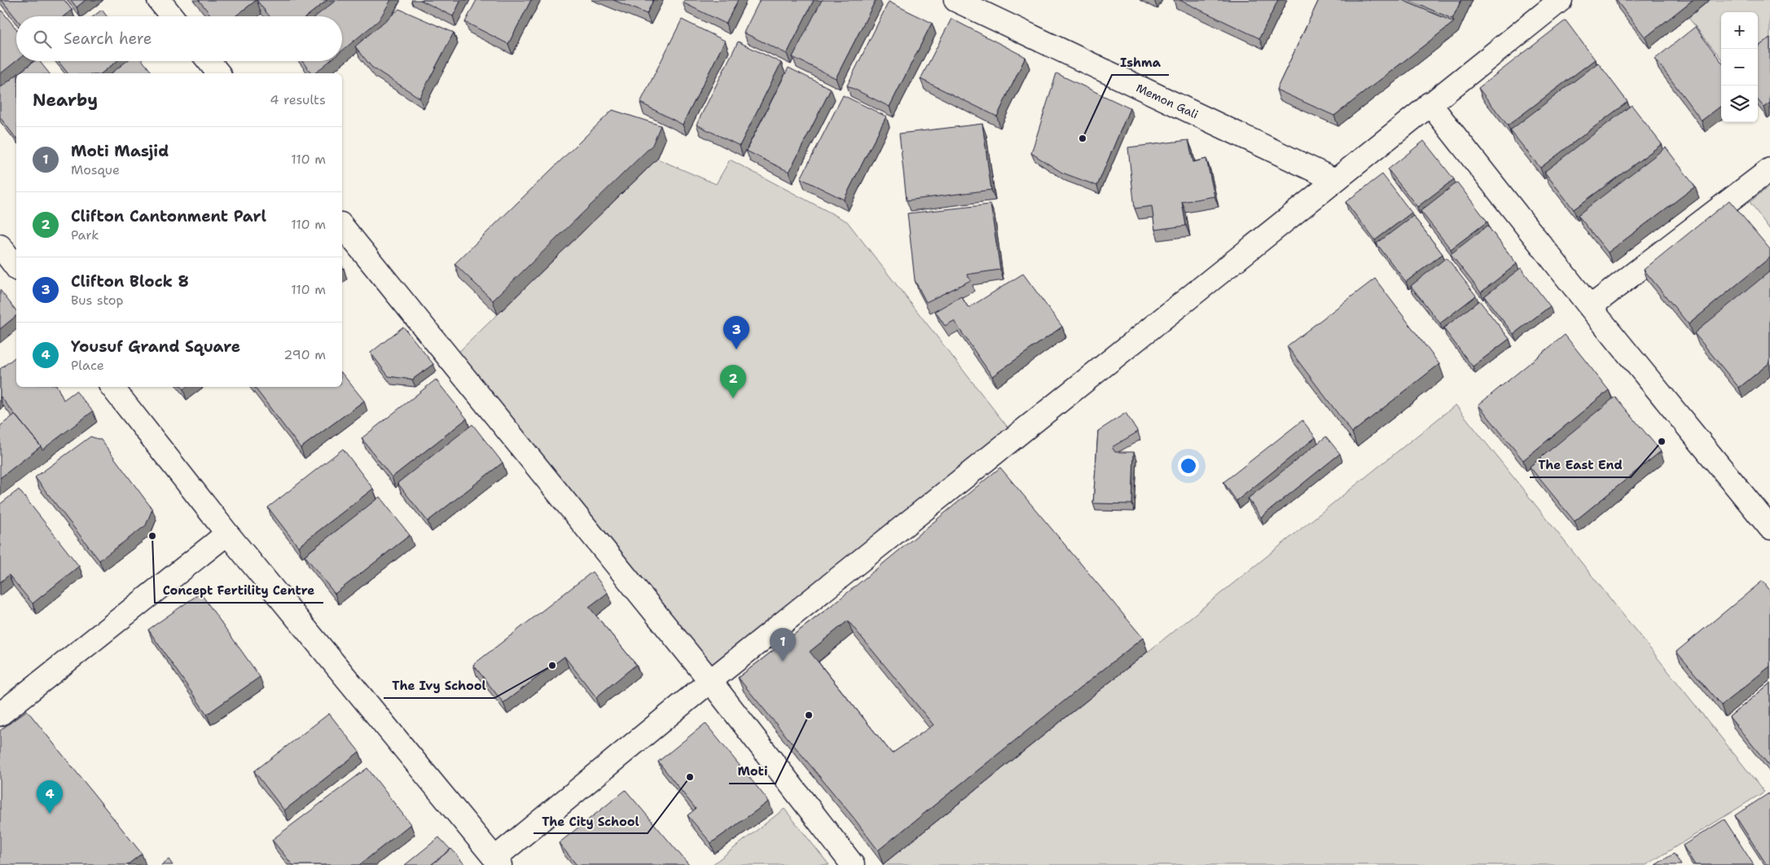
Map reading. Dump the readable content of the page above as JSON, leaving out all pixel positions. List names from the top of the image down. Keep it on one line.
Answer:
{"streets":{"street":["Memon Gali"]},"places":["Ishma","The East End","Concept Fertility Centre","The Ivy School","Moti","The City School"],"page":{"map_buttons":["+","−"],"search":"Search here","heading":["Nearby","4 results"],"list":[{"mark":"1","name":"Moti Masjid","note":"Mosque","value":"110 m"},{"mark":"2","name":"Clifton Cantonment Parl","note":"Park","value":"110 m"},{"mark":"3","name":"Clifton Block 8","note":"Bus stop","value":"110 m"},{"mark":"4","name":"Yousuf Grand Square","note":"Place","value":"290 m"}],"pins":["3","2","1","4"]}}
